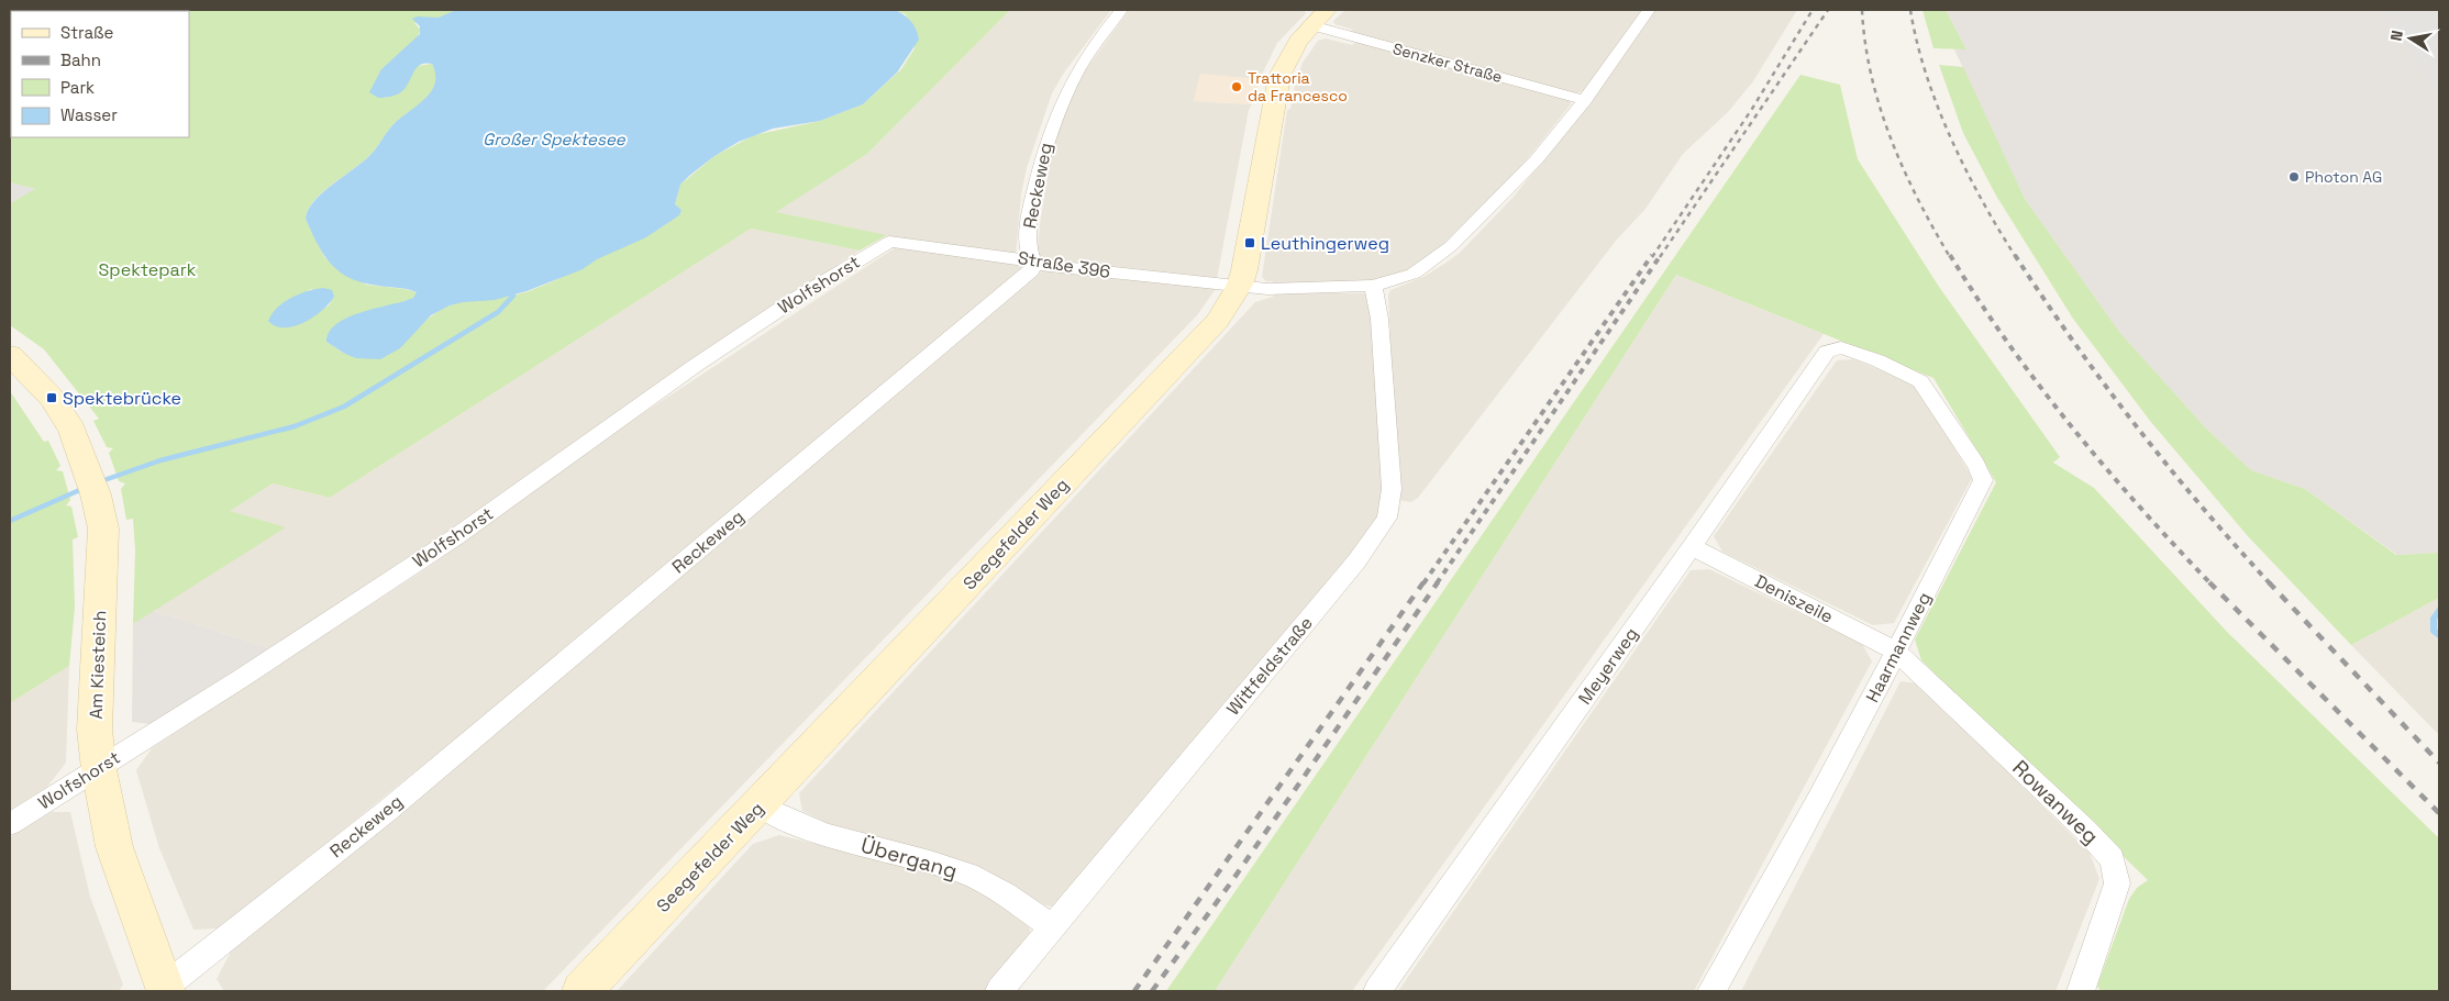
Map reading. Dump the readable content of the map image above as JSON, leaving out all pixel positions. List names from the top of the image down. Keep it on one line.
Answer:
{"streets":{"street":["Senzker Straße","Reckeweg","Straße 396","Wolfshorst","Seegefelder Weg","Deniszeile","Haarmannweg","Am Kiesteich","Wittfeldstraße","Meyerweg","Rowanweg","Übergang"]},"crossings":[["Senzker Straße","Seegefelder Weg"],["Reckeweg","Straße 396"],["Reckeweg","Am Kiesteich"],["Straße 396","Wolfshorst"],["Straße 396","Seegefelder Weg"],["Wolfshorst","Am Kiesteich"],["Seegefelder Weg","Übergang"],["Deniszeile","Haarmannweg"],["Deniszeile","Meyerweg"],["Deniszeile","Rowanweg"],["Haarmannweg","Meyerweg"],["Haarmannweg","Rowanweg"],["Wittfeldstraße","Übergang"]],"water":["Großer Spektesee"],"parks":["Spektepark"],"places":{"other":["Trattoria da Francesco","Photon AG"],"transit":["Leuthingerweg","Spektebrücke"]},"legend":["Straße","Bahn","Park","Wasser"],"north":"left"}
